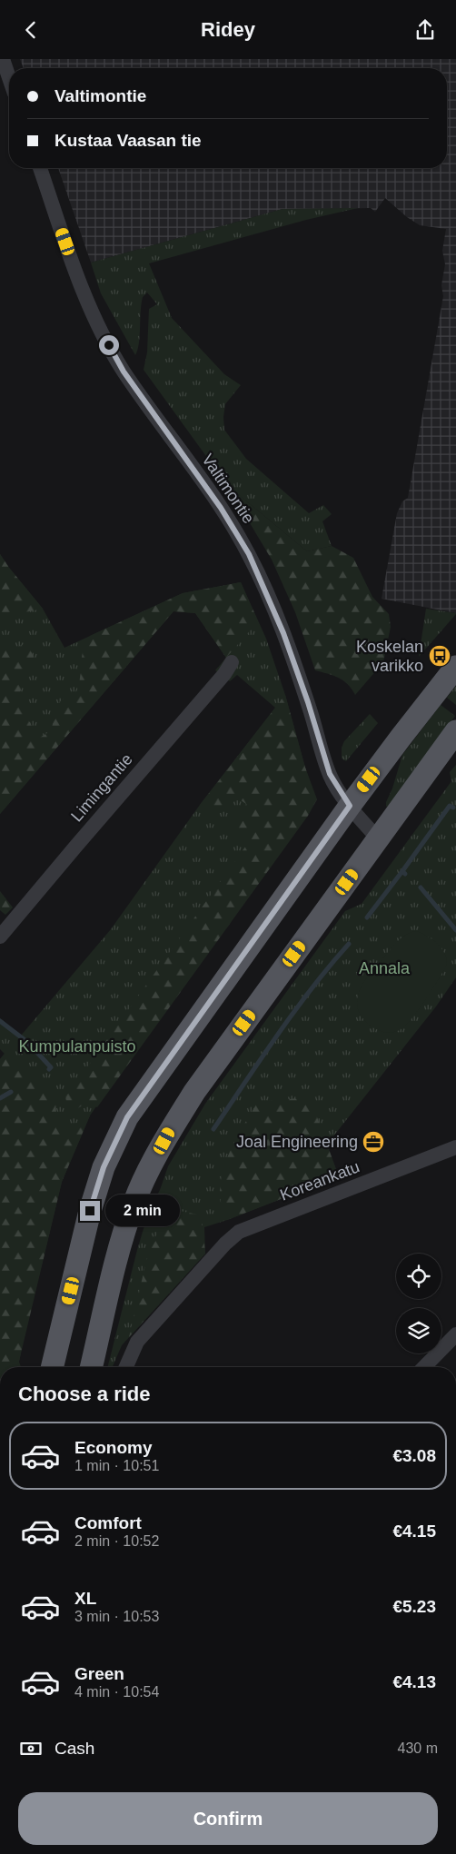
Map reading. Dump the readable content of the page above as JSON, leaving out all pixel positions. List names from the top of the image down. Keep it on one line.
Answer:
{"streets":{"street":["Valtimontie","Limingantie","Koreankatu"]},"parks":["Annala","Kumpulanpuisto"],"places":{"bus stop":["Koskelan varikko"],"office":["Joal Engineering"]},"page":{"header":"Ridey","banner":["Valtimontie","Kustaa Vaasan tie"],"bubble":"2 min","heading":"Choose a ride","list":[{"name":"Economy","note":"1 min · 10:51","value":"€3.08"},{"name":"Comfort","note":"2 min · 10:52","value":"€4.15"},{"name":"XL","note":"3 min · 10:53","value":"€5.23"},{"name":"Green","note":"4 min · 10:54","value":"€4.13"}],"pay":["Cash","430 m"],"buttons":"Confirm"}}
